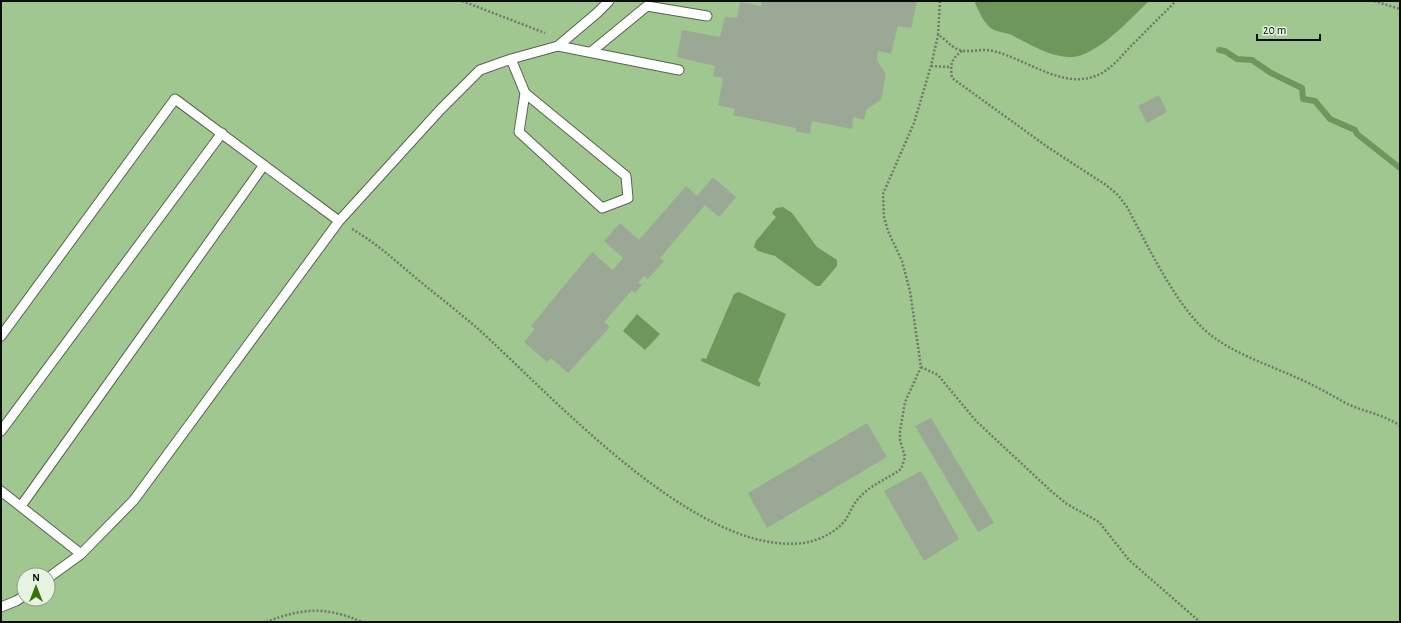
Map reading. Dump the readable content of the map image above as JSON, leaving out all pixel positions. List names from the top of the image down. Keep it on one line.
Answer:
{"scale_bar":"20 m","north":"top"}
